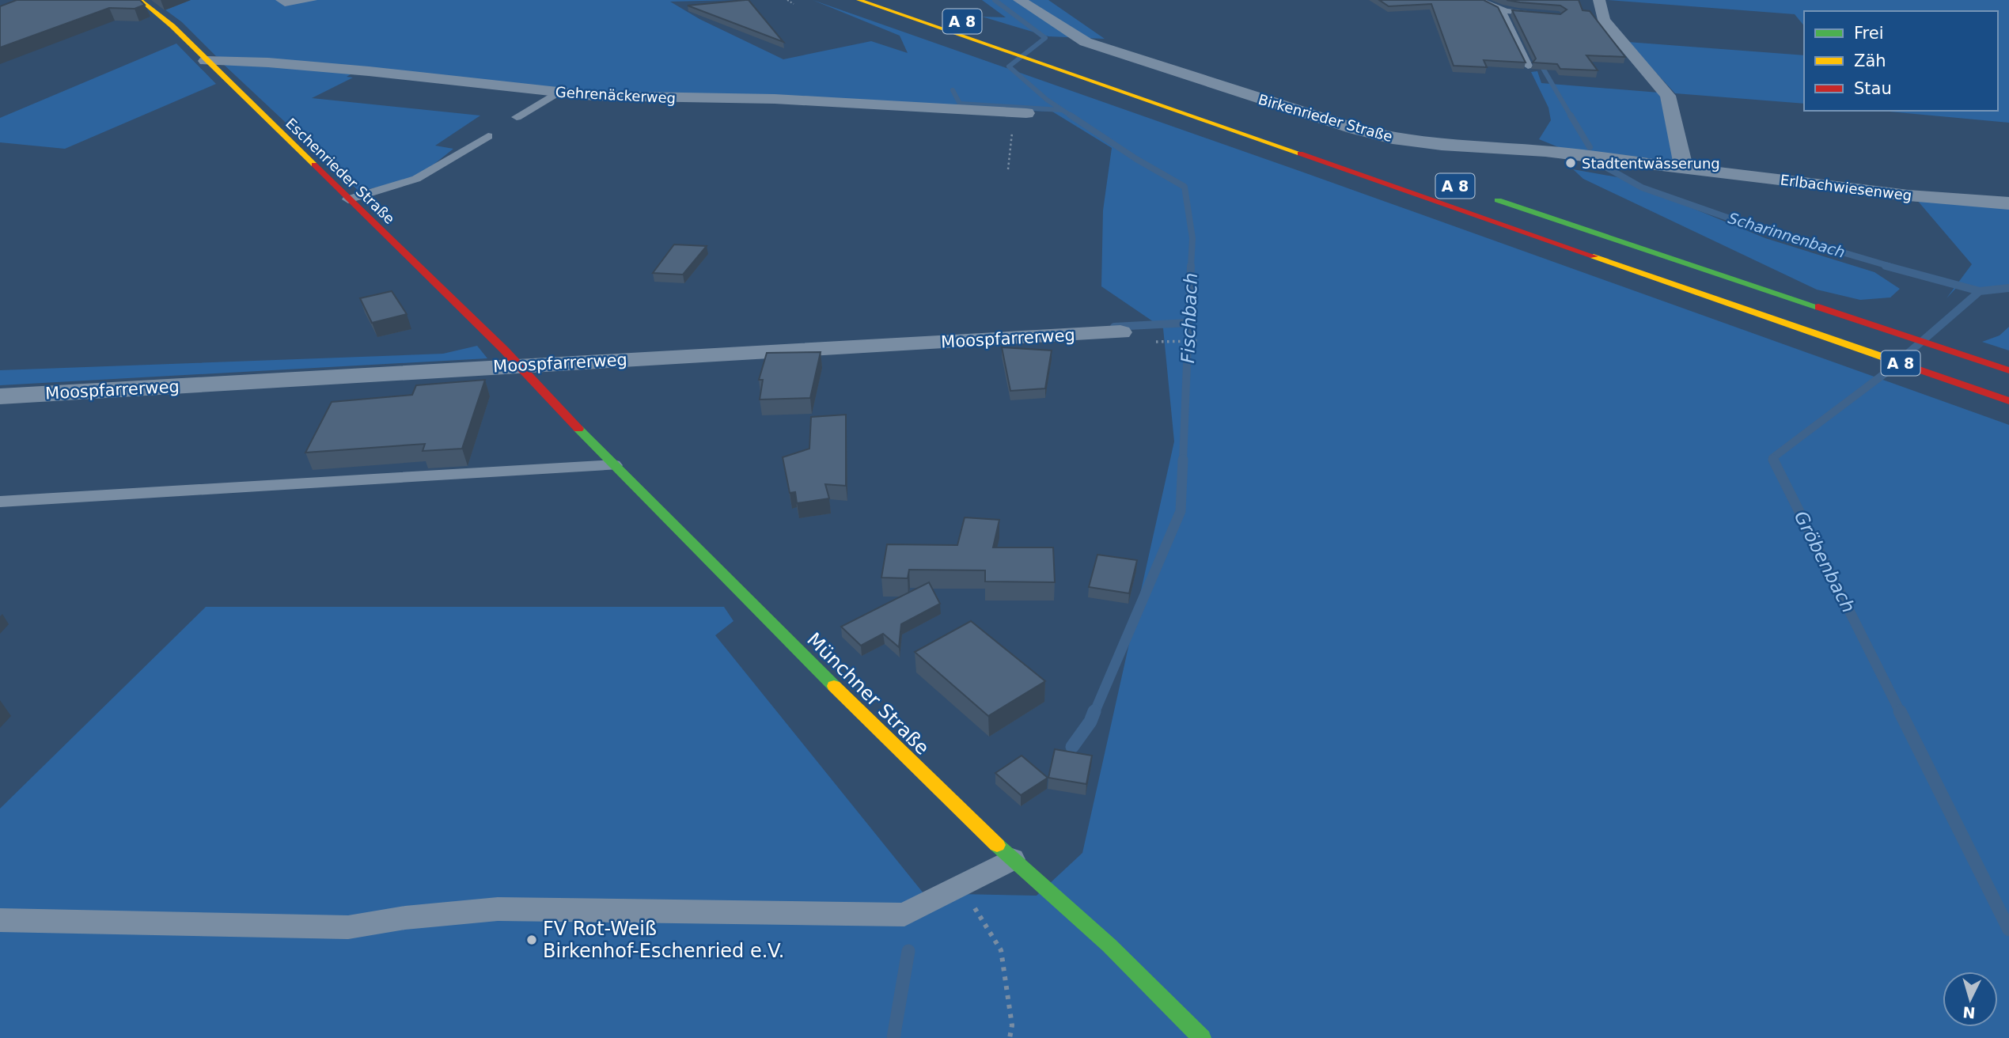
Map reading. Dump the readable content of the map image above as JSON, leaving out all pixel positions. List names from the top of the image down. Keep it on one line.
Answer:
{"streets":{"main road":["A 8","Eschenrieder Straße","Münchner Straße"],"street":["Gehrenäckerweg","Birkenrieder Straße","Erlbachwiesenweg","Moospfarrerweg"]},"crossings":[["Gehrenäckerweg","Eschenrieder Straße"],["Birkenrieder Straße","Erlbachwiesenweg"],["Eschenrieder Straße","Moospfarrerweg"],["Eschenrieder Straße","Münchner Straße"],["Moospfarrerweg","Münchner Straße"]],"water":["Scharinnenbach","Fischbach","Gröbenbach"],"places":["Stadtentwässerung","FV Rot-Weiß Birkenhof-Eschenried e.V."],"legend":["Frei","Zäh","Stau"],"north":"bottom"}
